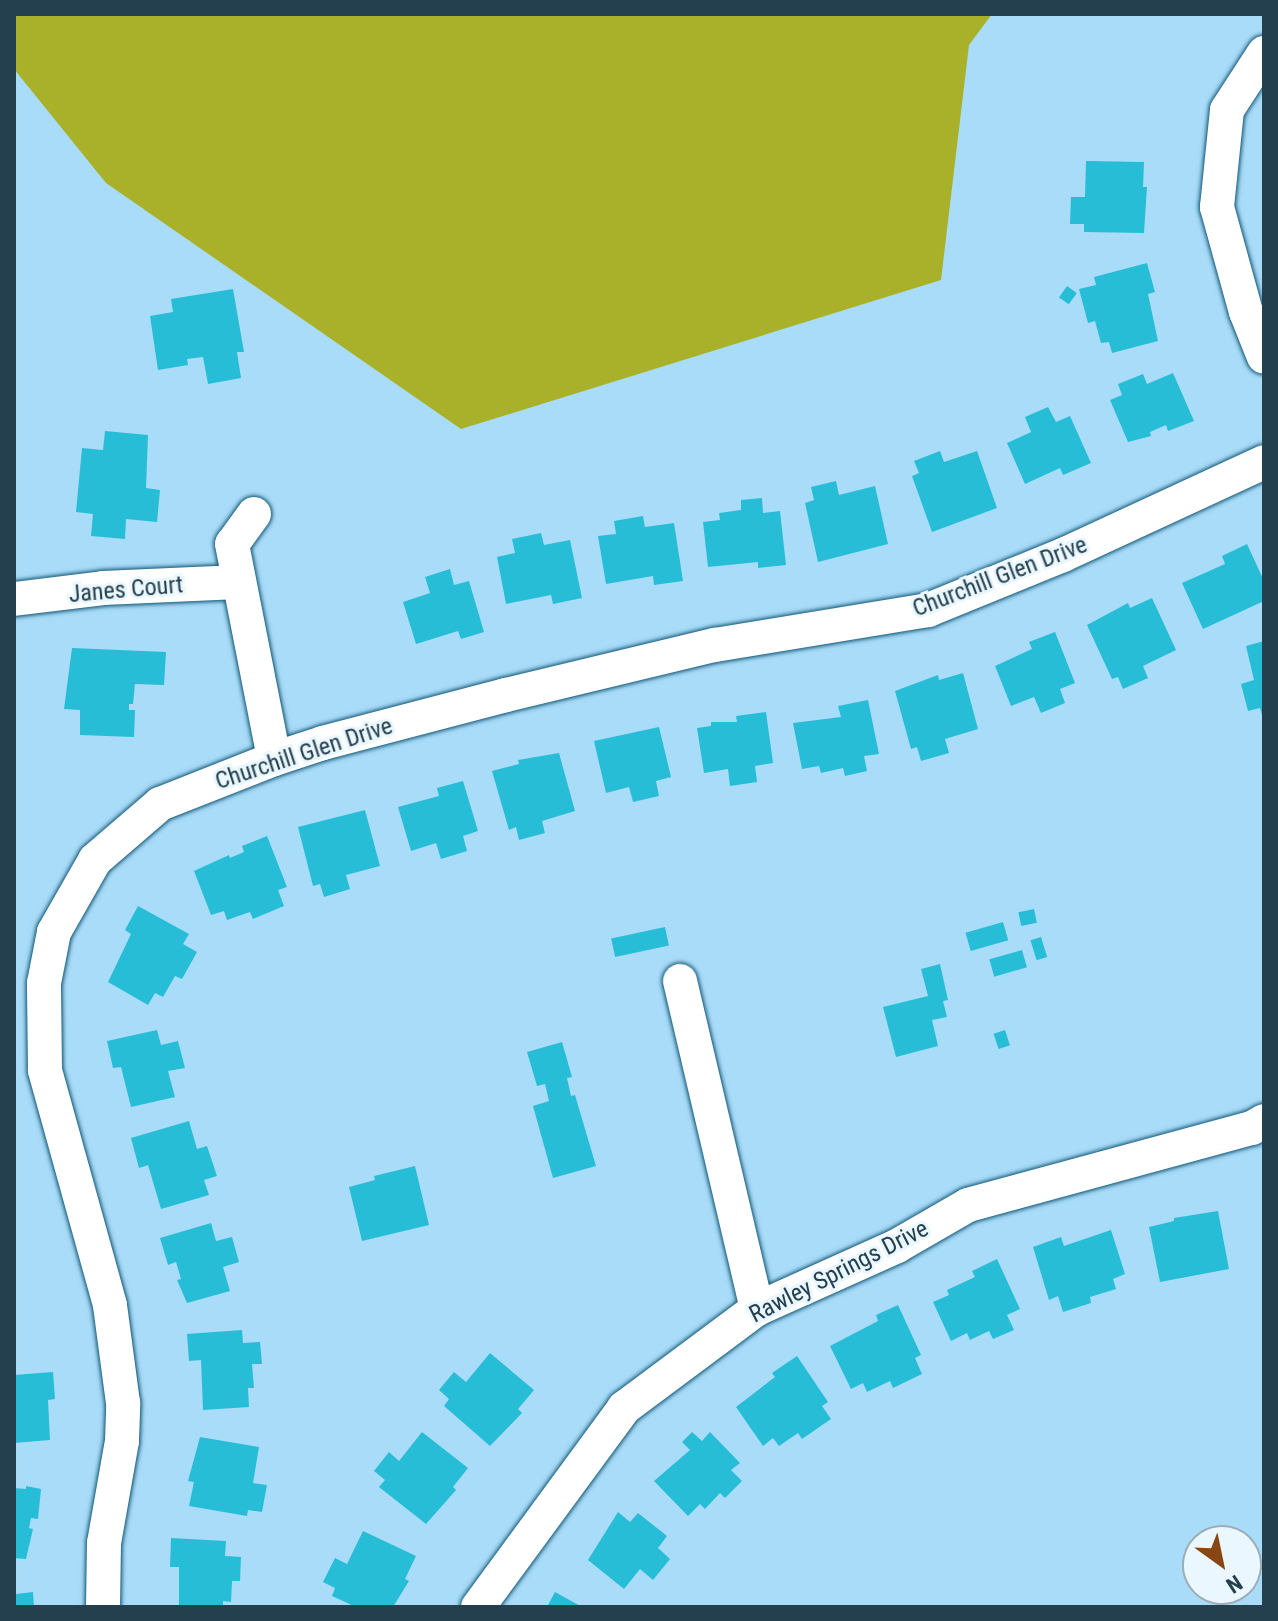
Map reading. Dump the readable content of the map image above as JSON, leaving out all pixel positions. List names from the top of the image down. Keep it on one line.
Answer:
{"streets":{"street":["Churchill Glen Drive","Janes Court","Rawley Springs Drive"]},"north":"bottom right"}
